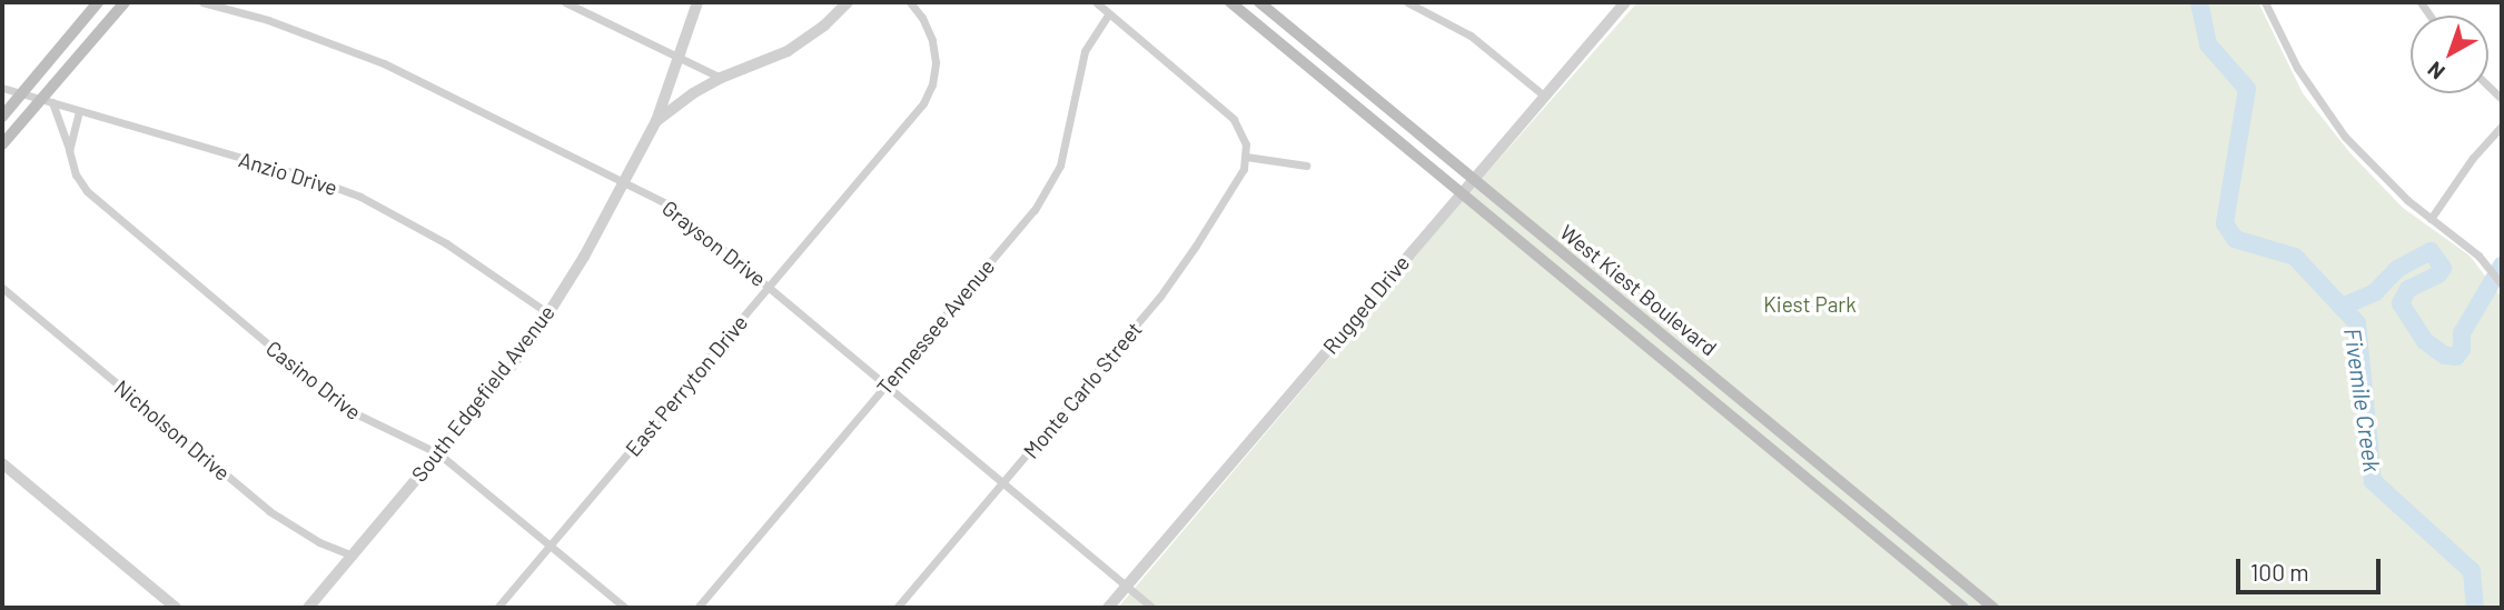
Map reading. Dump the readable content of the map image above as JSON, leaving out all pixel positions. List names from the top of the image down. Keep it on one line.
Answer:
{"streets":{"main road":["West Kiest Boulevard"],"street":["Anzio Drive","Grayson Drive","Rugged Drive","Tennessee Avenue","Casino Drive","East Perryton Drive","Monte Carlo Street","South Edgefield Avenue","Nicholson Drive"]},"crossings":[["Anzio Drive","Casino Drive"],["Anzio Drive","South Edgefield Avenue"],["Grayson Drive","Rugged Drive"],["Grayson Drive","Tennessee Avenue"],["Grayson Drive","East Perryton Drive"],["Grayson Drive","Monte Carlo Street"],["Grayson Drive","South Edgefield Avenue"],["West Kiest Boulevard","Rugged Drive"],["Casino Drive","East Perryton Drive"],["Casino Drive","South Edgefield Avenue"],["South Edgefield Avenue","Nicholson Drive"]],"water":["Fivemile Creek"],"parks":["Kiest Park"],"scale_bar":"100 m","north":"bottom left"}
